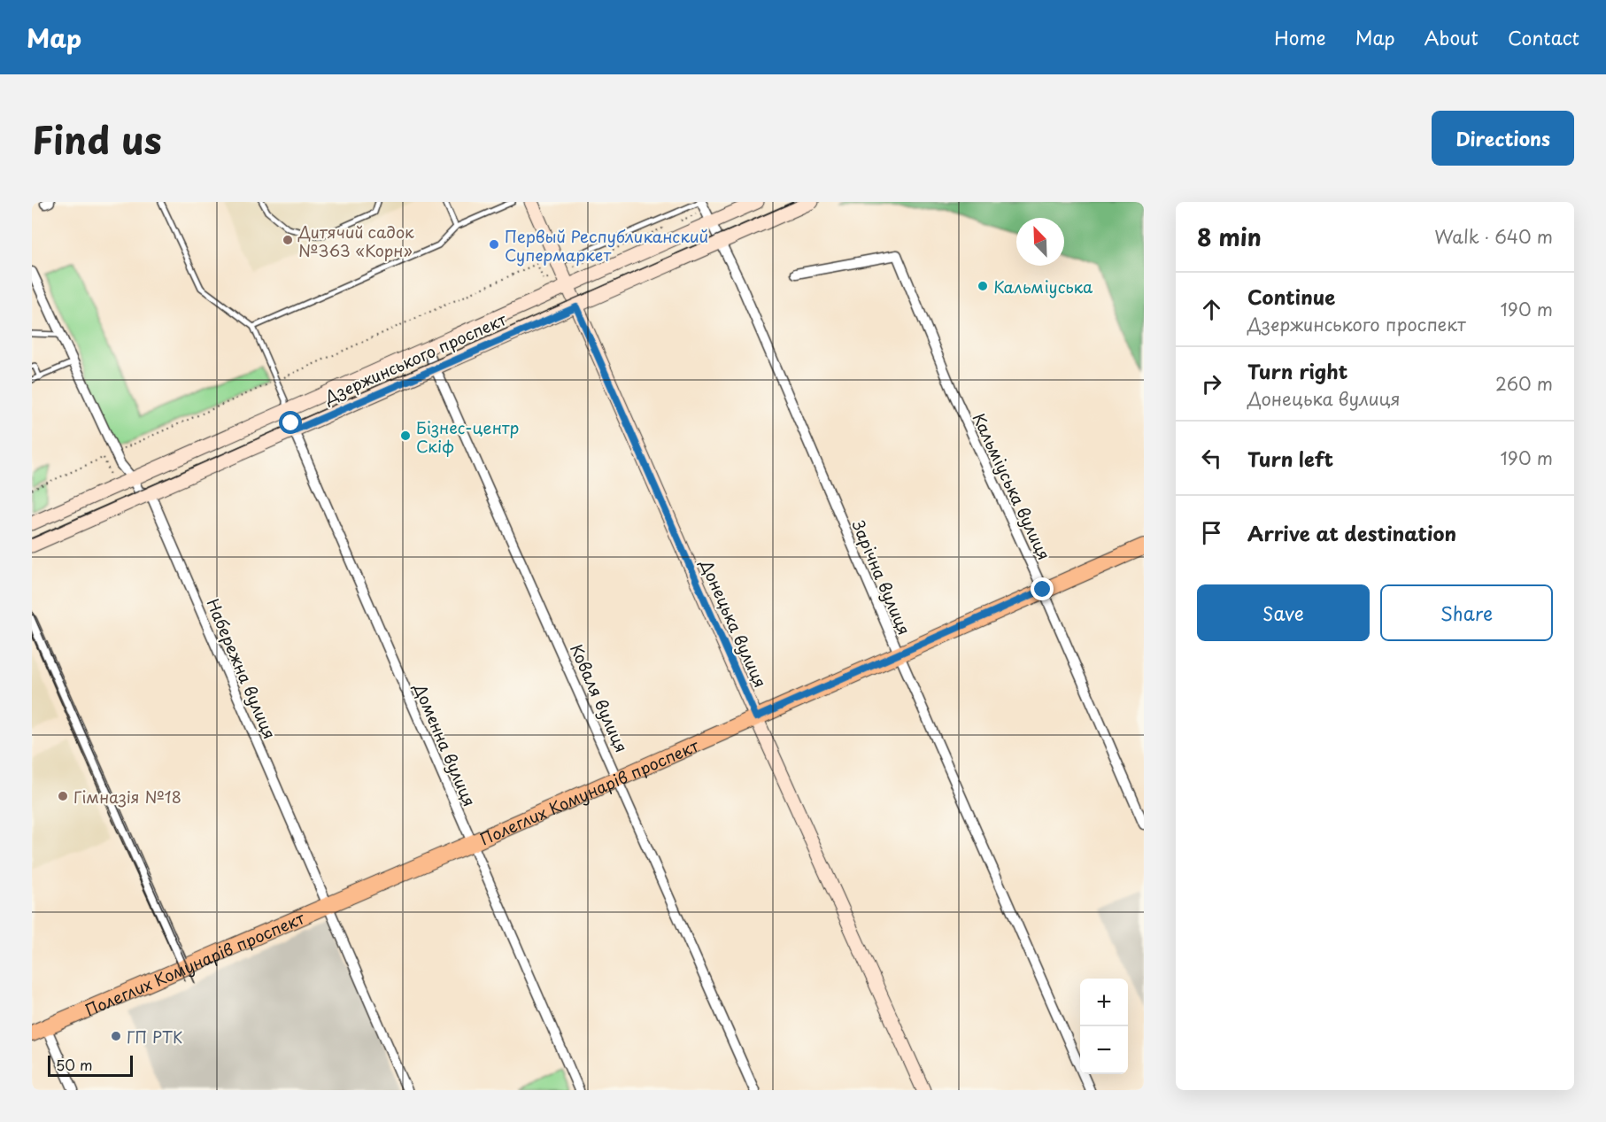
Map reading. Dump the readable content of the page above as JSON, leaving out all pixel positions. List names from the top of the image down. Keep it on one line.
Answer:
{"streets":{"main road":["Полеглих Комунарів проспект"],"street":["Дзержинського проспект","Кальміуська вулиця","Зарічна вулиця","Донецька вулиця","Набережна вулиця","Коваля вулиця","Доменна вулиця"]},"crossings":[["Дзержинського проспект","Зарічна вулиця"],["Дзержинського проспект","Донецька вулиця"],["Дзержинського проспект","Набережна вулиця"],["Дзержинського проспект","Коваля вулиця"],["Дзержинського проспект","Доменна вулиця"],["Кальміуська вулиця","Полеглих Комунарів проспект"],["Зарічна вулиця","Полеглих Комунарів проспект"],["Донецька вулиця","Полеглих Комунарів проспект"],["Набережна вулиця","Полеглих Комунарів проспект"],["Коваля вулиця","Полеглих Комунарів проспект"],["Доменна вулиця","Полеглих Комунарів проспект"]],"places":["Дитячий садок №363 «Корн»","Первый Республиканский Супермаркет","Кальміуська","Бізнес-центр Скіф","Гімназія №18","ГП РТК"],"scale_bar":"50 m","north":"top left","page":{"header":"Map","nav":["Home","Map","About","Contact"],"title":"Find us","buttons":["Directions",["Save","Share"]],"heading":["8 min","Walk · 640 m"],"list":[["Continue","Дзержинського проспект","190 m"],["Turn right","Донецька вулиця","260 m"],["Turn left","190 m"],"Arrive at destination"],"map_buttons":["+","−"],"scale":"50 m"}}
